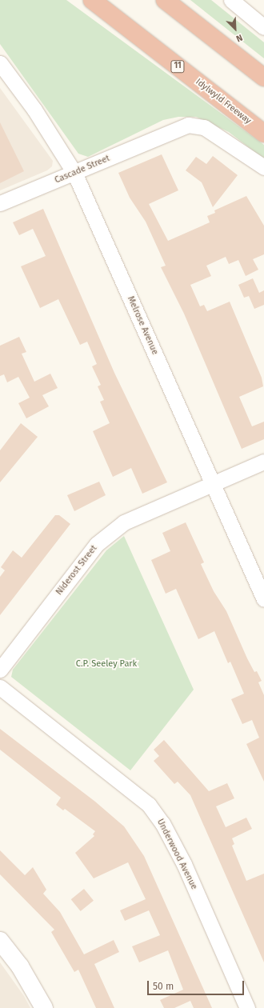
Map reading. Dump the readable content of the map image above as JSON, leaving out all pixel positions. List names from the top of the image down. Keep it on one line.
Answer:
{"streets":{"highway":["11","Idylwyld Freeway"],"street":["Cascade Street","Melrose Avenue","Niderost Street","Underwood Avenue"]},"crossings":[["Cascade Street","Melrose Avenue"],["Melrose Avenue","Niderost Street"]],"parks":["C.P. Seeley Park"],"scale_bar":"50 m","north":"bottom right"}
